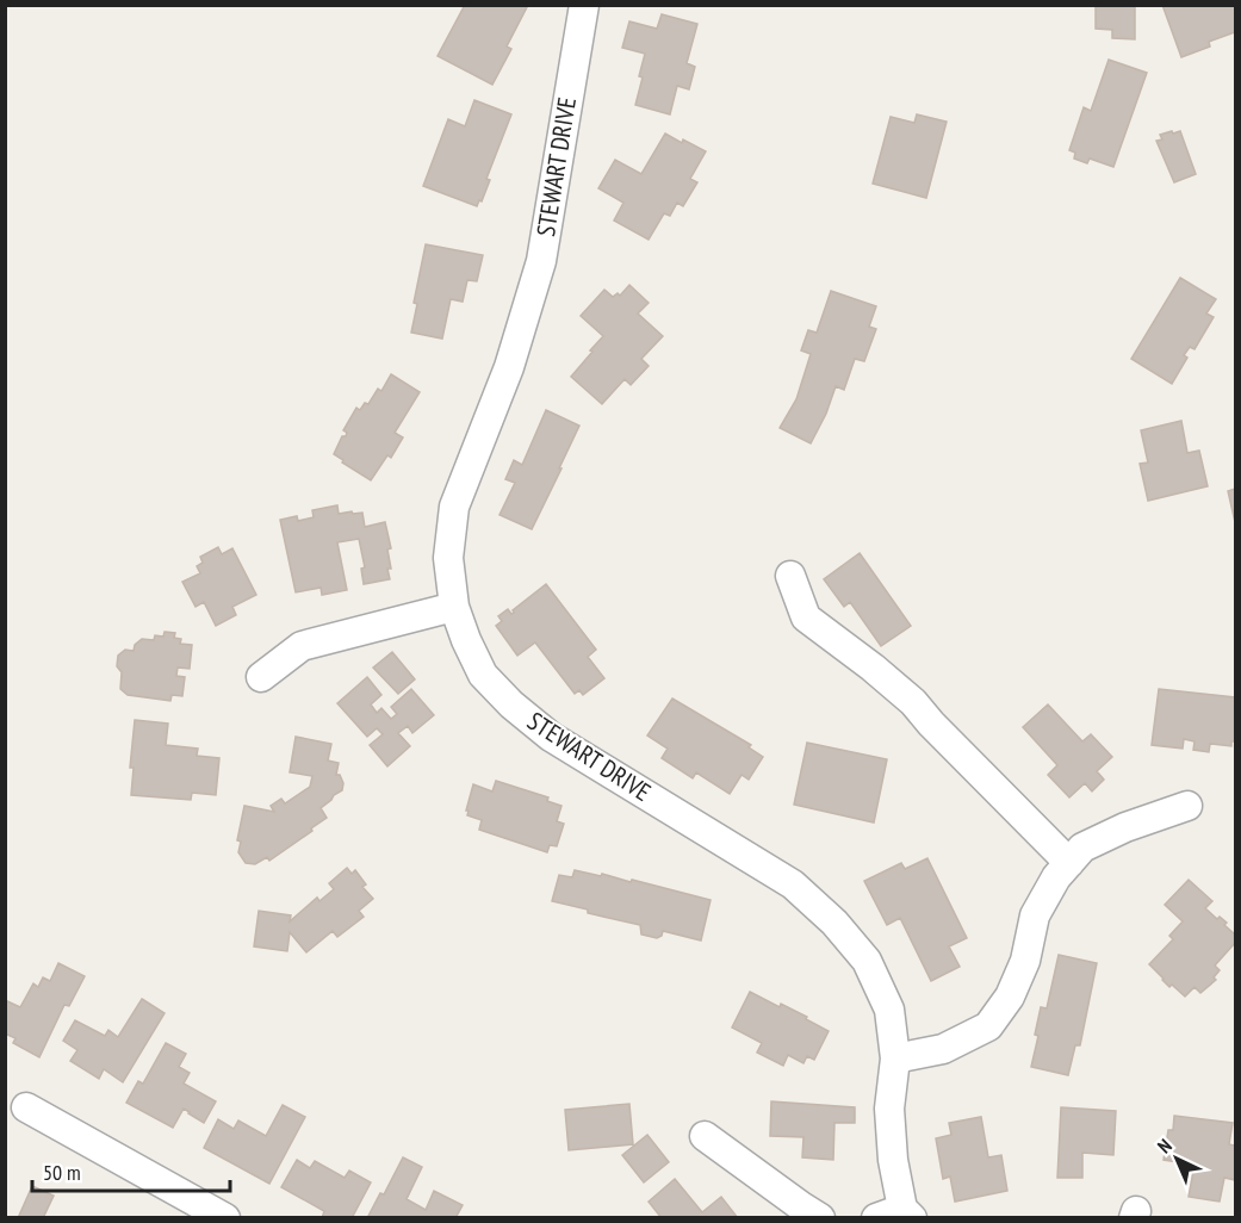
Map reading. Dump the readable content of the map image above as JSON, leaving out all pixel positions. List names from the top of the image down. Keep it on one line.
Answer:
{"streets":{"street":["STEWART DRIVE"]},"scale_bar":"50 m","north":"top left"}
